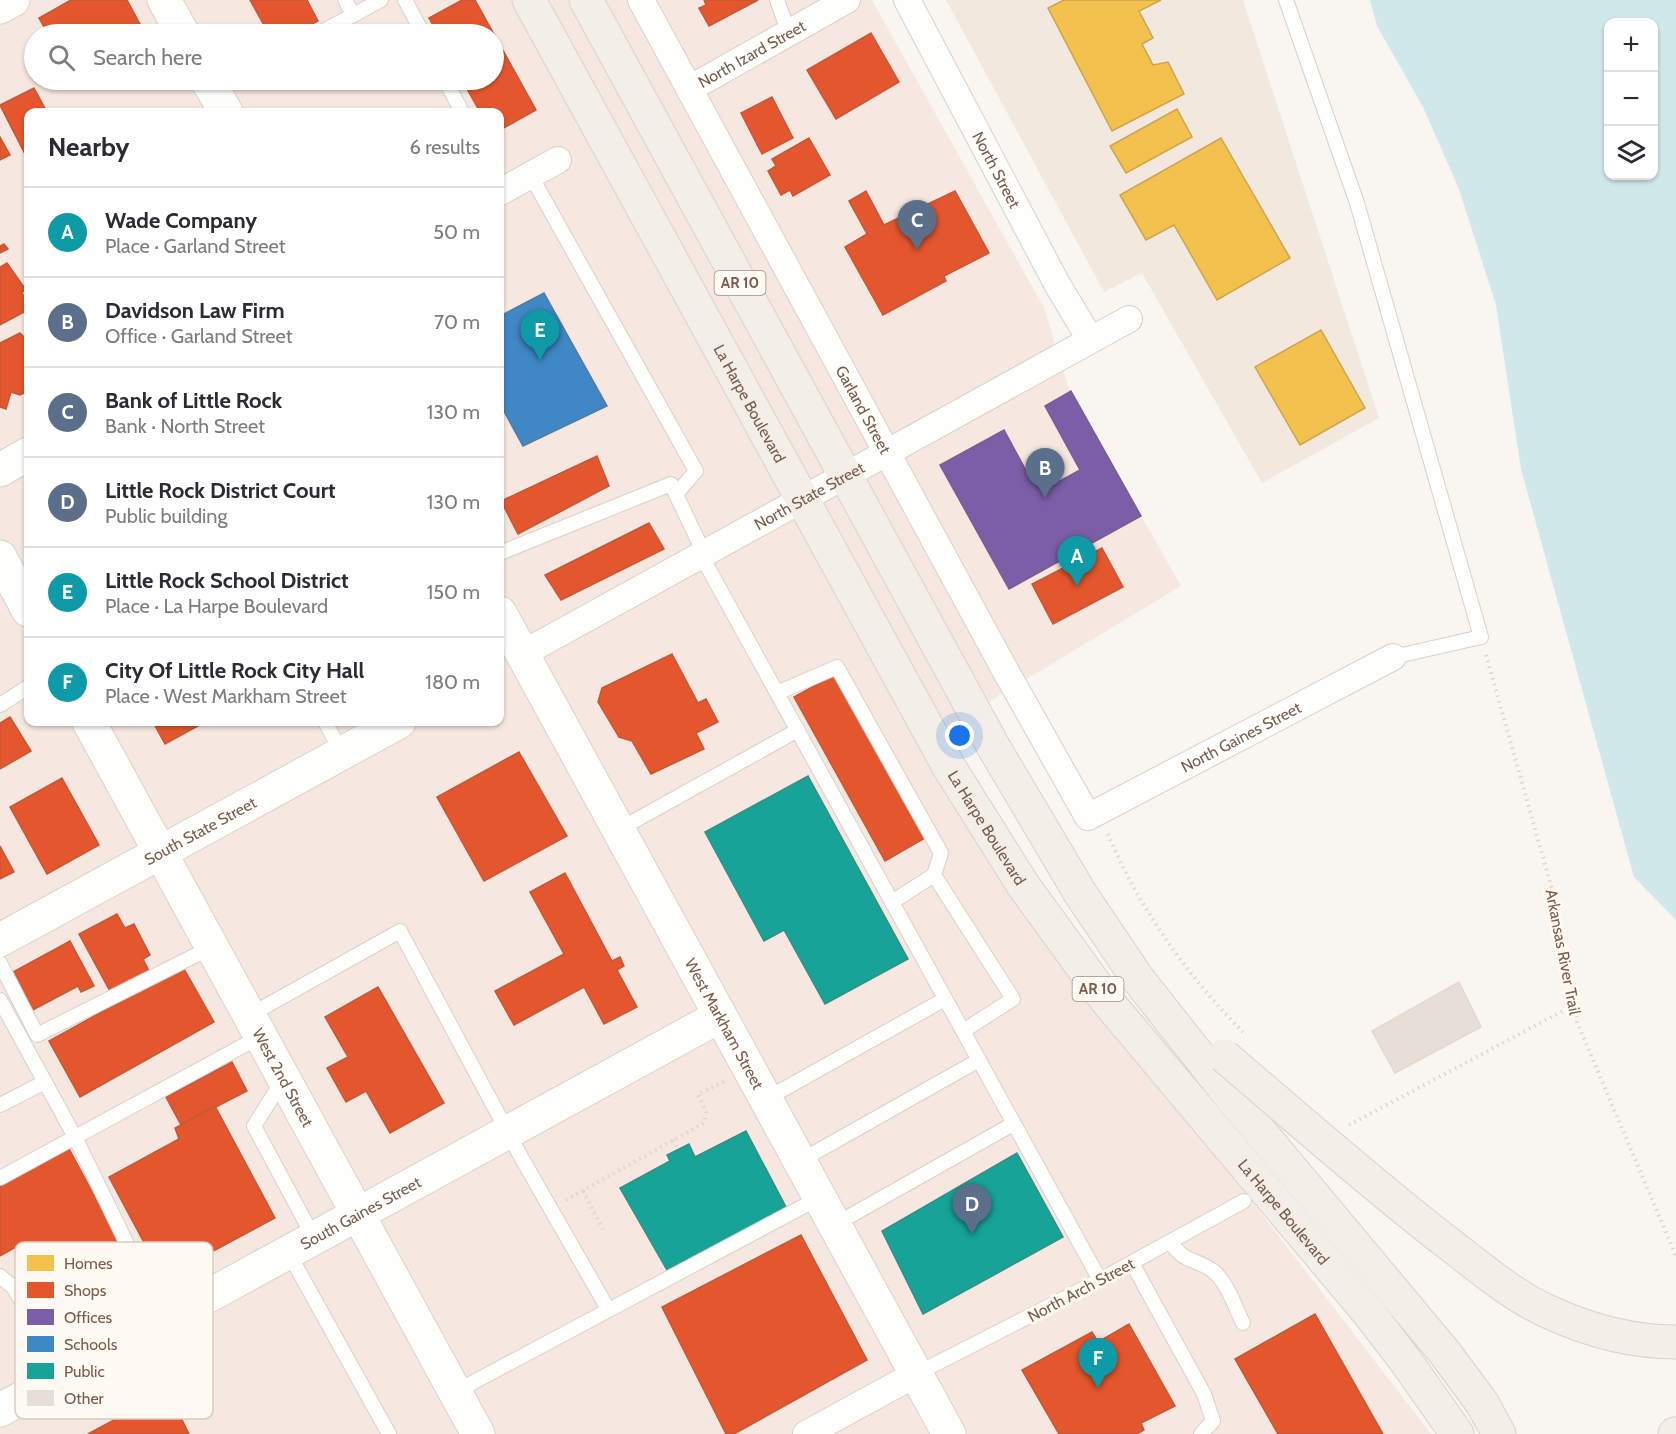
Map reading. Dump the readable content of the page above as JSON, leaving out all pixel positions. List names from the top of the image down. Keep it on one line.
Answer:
{"streets":{"main road":["AR 10","La Harpe Boulevard"],"street":["North Izard Street","North Street","Garland Street","North State Street","North Gaines Street","South State Street","West Markham Street","West 2nd Street","South Gaines Street"],"lane":["North Arch Street"],"path":["Arkansas River Trail"]},"crossings":[["North Izard Street","Garland Street"],["North Street","North State Street"],["La Harpe Boulevard","North State Street"],["Garland Street","North State Street"],["Garland Street","North Gaines Street"],["North State Street","West Markham Street"],["South State Street","West 2nd Street"],["West Markham Street","South Gaines Street"],["West Markham Street","North Arch Street"],["West 2nd Street","South Gaines Street"]],"legend":["Homes","Shops","Offices","Schools","Public","Other"],"page":{"map_buttons":["+","−"],"search":"Search here","heading":["Nearby","6 results"],"list":[{"mark":"A","name":"Wade Company","note":"Place · Garland Street","value":"50 m"},{"mark":"B","name":"Davidson Law Firm","note":"Office · Garland Street","value":"70 m"},{"mark":"C","name":"Bank of Little Rock","note":"Bank · North Street","value":"130 m"},{"mark":"D","name":"Little Rock District Court","note":"Public building","value":"130 m"},{"mark":"E","name":"Little Rock School District","note":"Place · La Harpe Boulevard","value":"150 m"},{"mark":"F","name":"City Of Little Rock City Hall","note":"Place · West Markham Street","value":"180 m"}],"pins":["C","E","B","A","D","F"]}}
